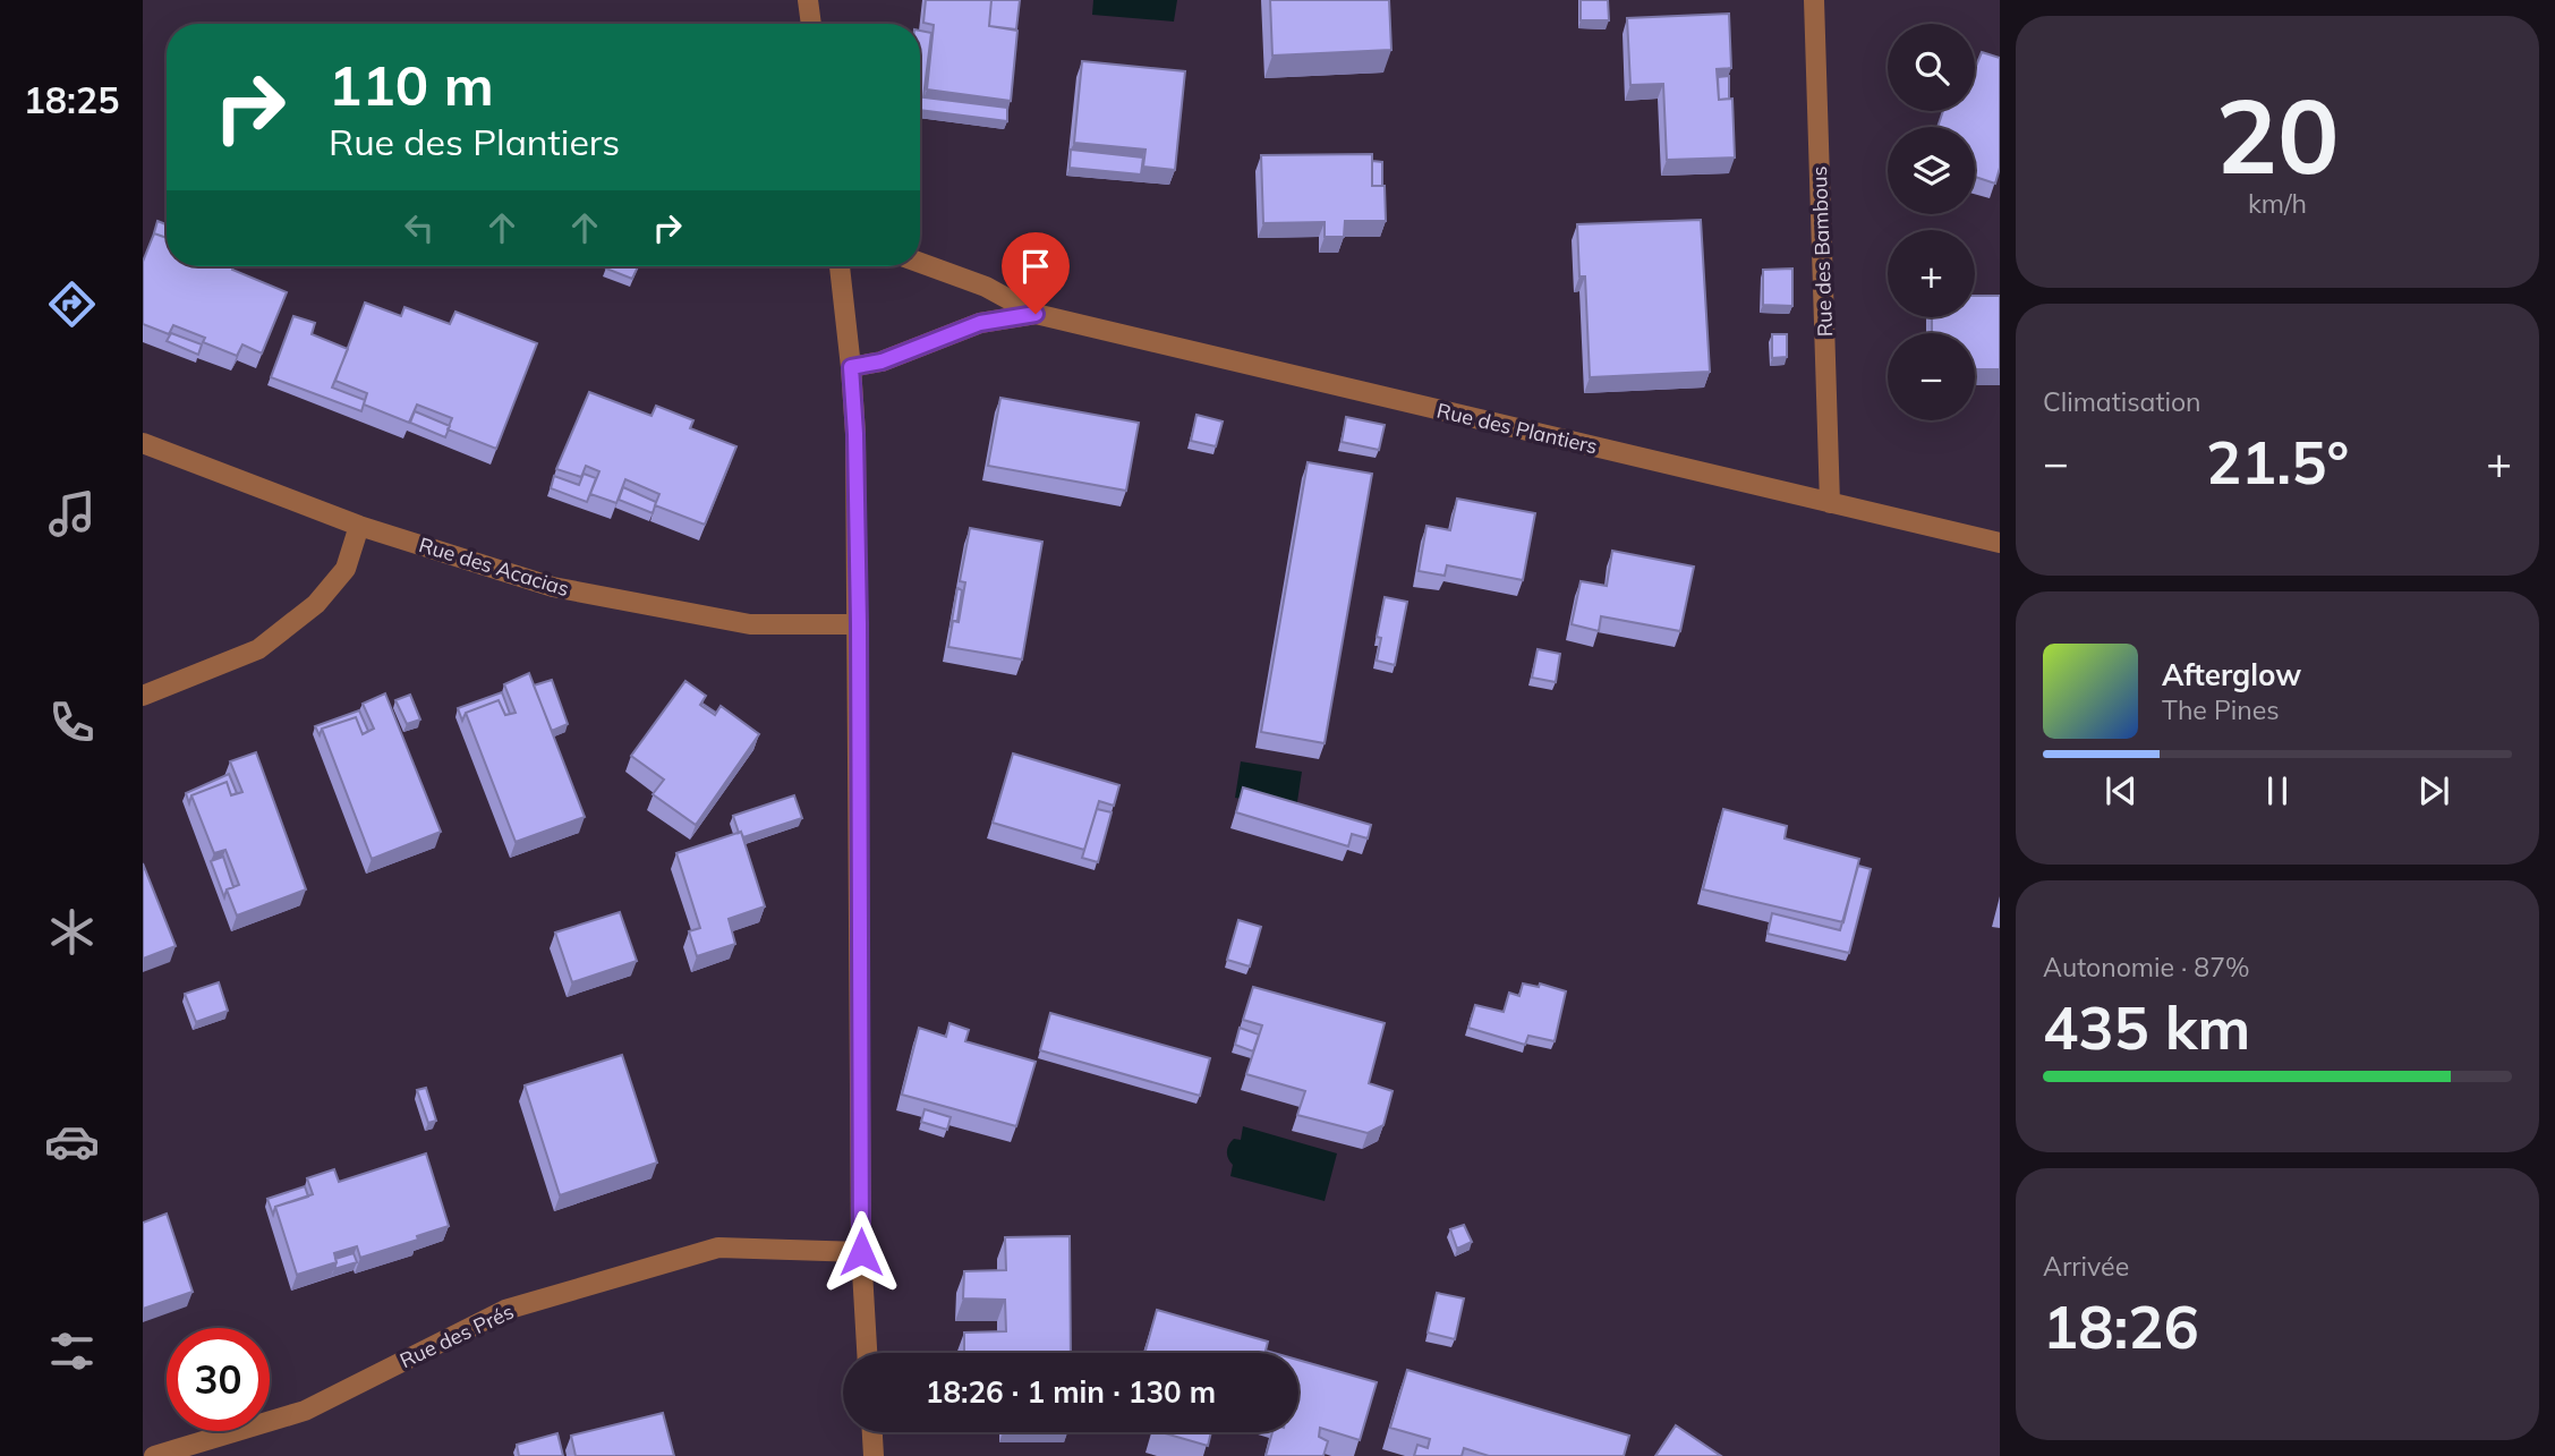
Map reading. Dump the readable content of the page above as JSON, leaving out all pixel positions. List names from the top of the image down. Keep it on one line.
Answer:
{"streets":{"street":["Rue des Bambous","Rue des Plantiers","Rue des Acacias","Rue des Prés"]},"crossings":[["Rue des Bambous","Rue des Plantiers"]],"page":{"tabs":"18:25","tile":[["20","km/h"],"Climatisation",["Autonomie · 87%","435 km"],["Arrivée","18:26"]],"map_buttons":["+","−"],"turn":["110 m","Rue des Plantiers"],"heat":["−","21.5°","+"],"song":["Afterglow","The Pines"],"limit":"30","trip":"18:26 · 1 min · 130 m"}}
